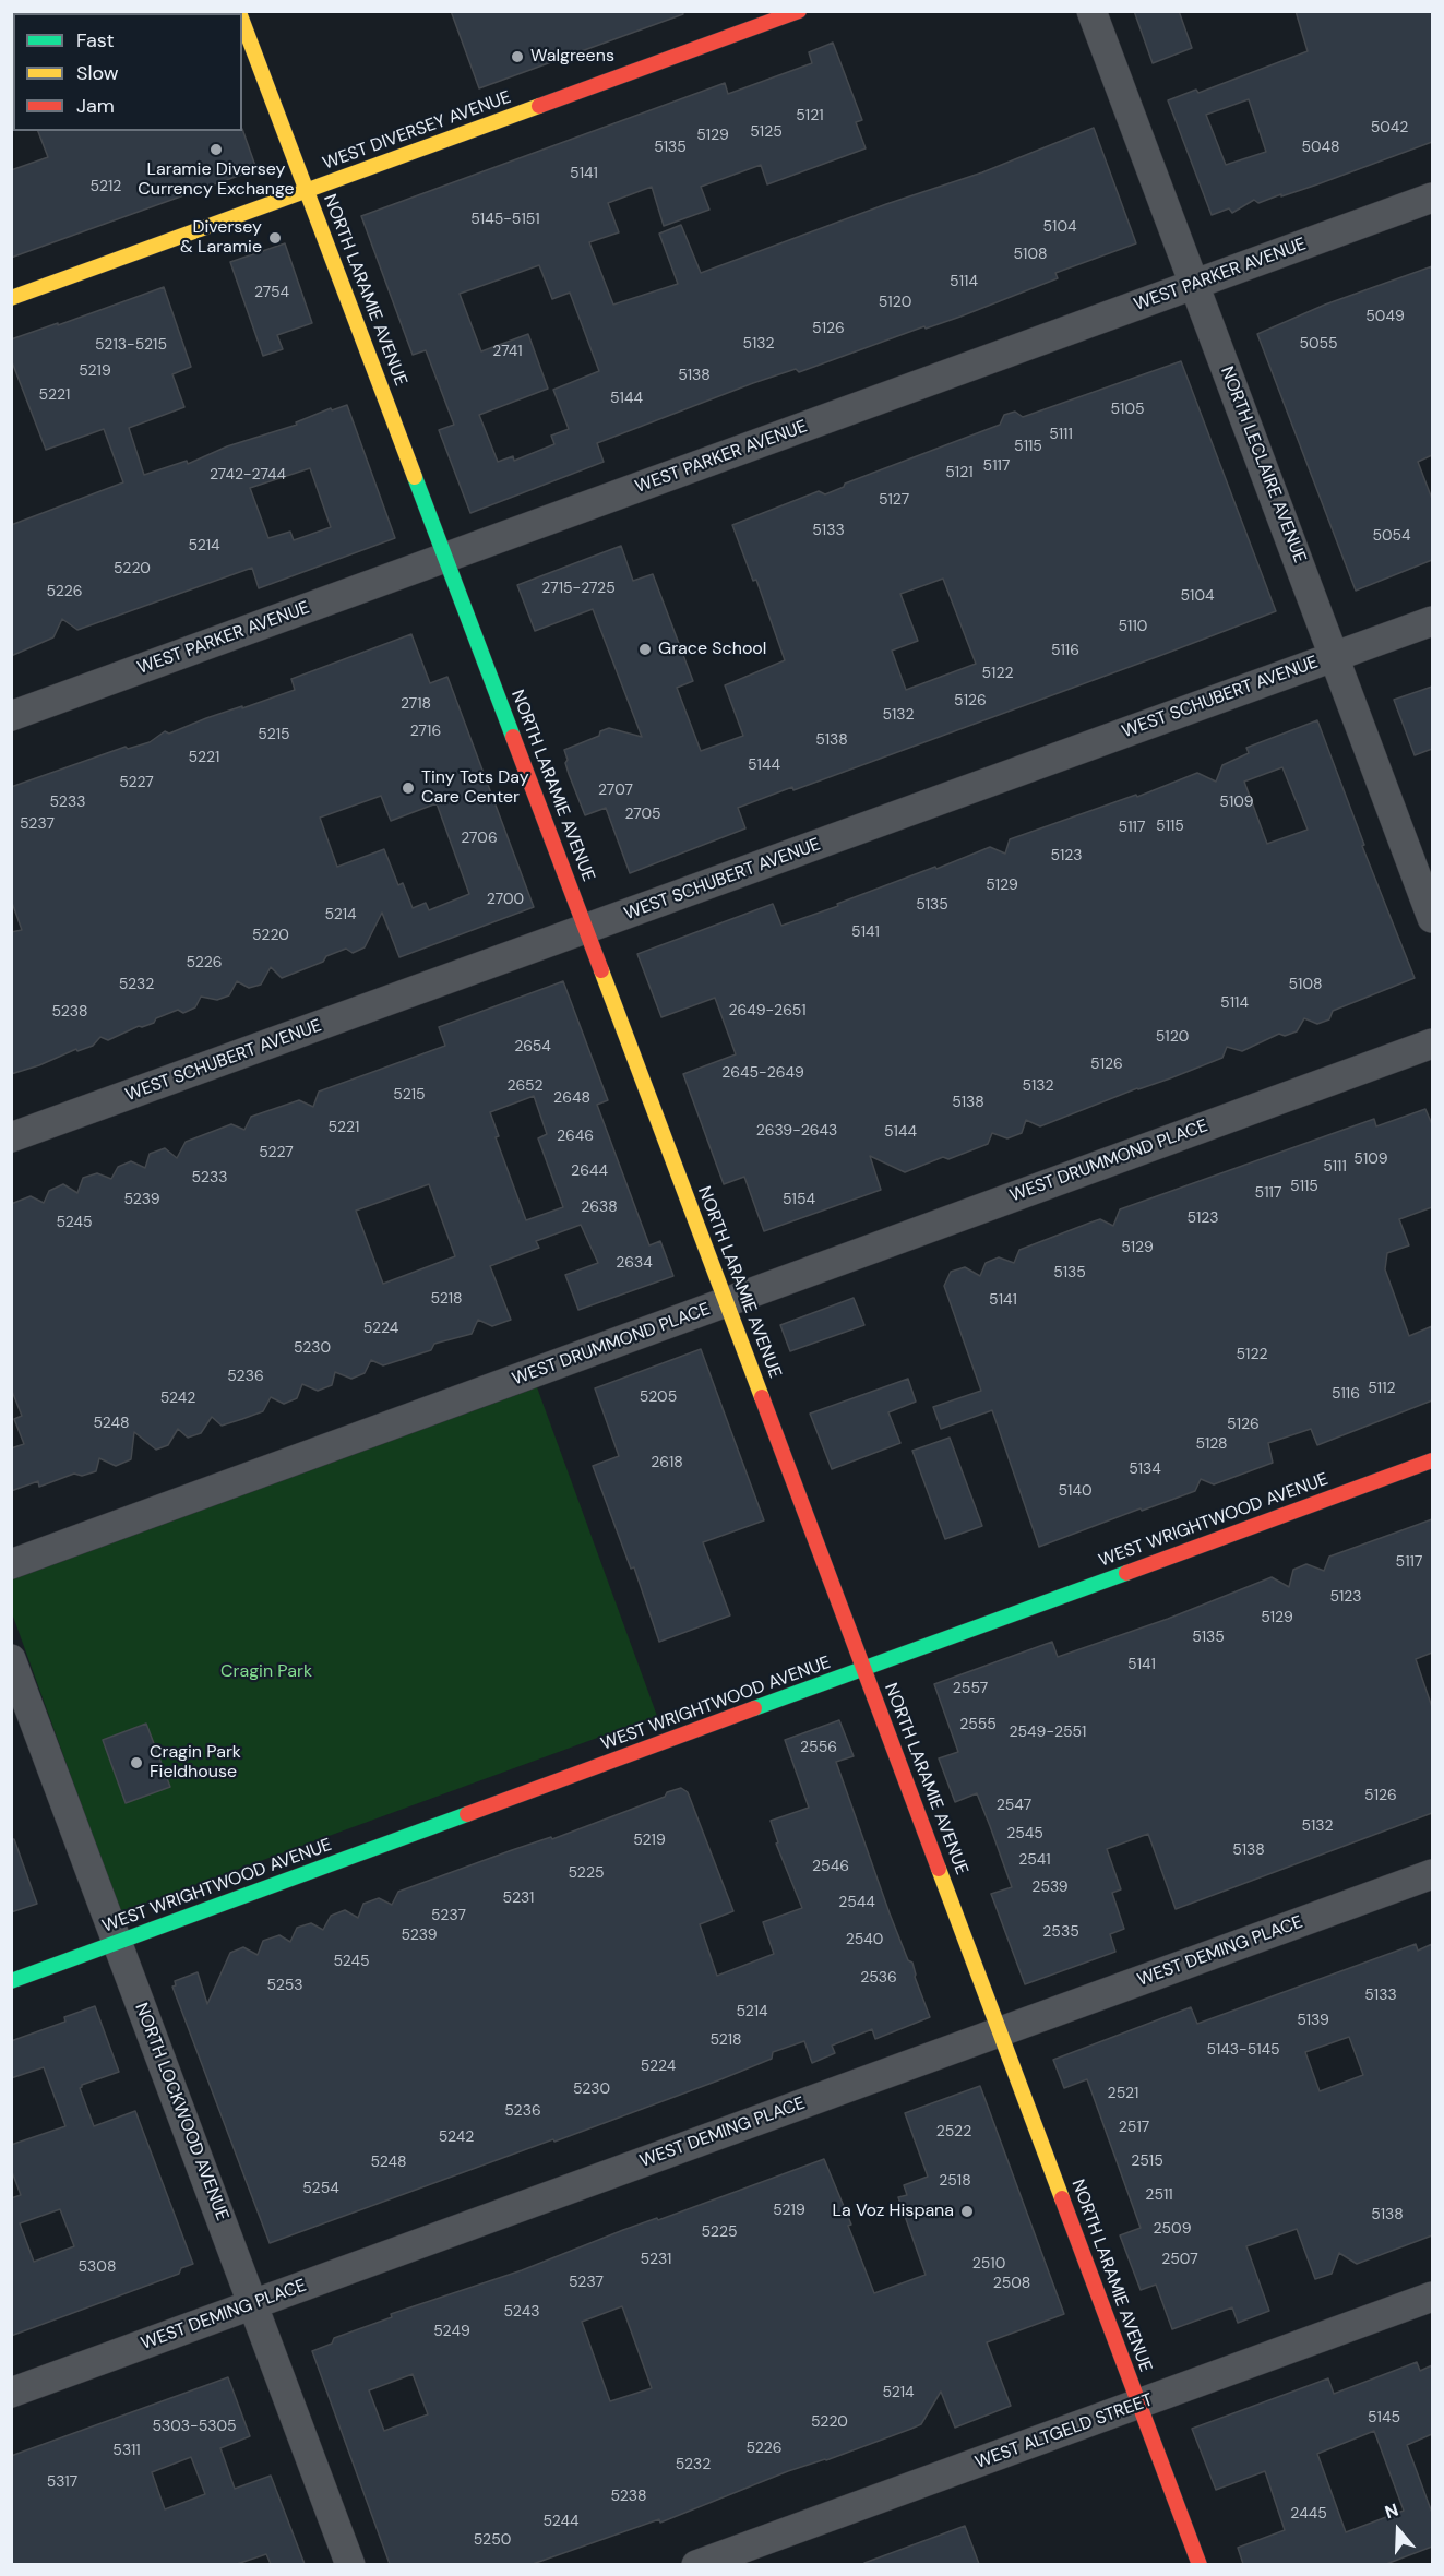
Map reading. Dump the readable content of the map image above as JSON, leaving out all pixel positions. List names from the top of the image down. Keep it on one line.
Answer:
{"streets":{"street":["WEST DIVERSEY AVENUE","WEST PARKER AVENUE","NORTH LARAMIE AVENUE","NORTH LECLAIRE AVENUE","WEST SCHUBERT AVENUE","WEST DRUMMOND PLACE","WEST WRIGHTWOOD AVENUE","WEST DEMING PLACE","NORTH LOCKWOOD AVENUE","WEST ALTGELD STREET"]},"crossings":[["WEST DIVERSEY AVENUE","NORTH LARAMIE AVENUE"],["WEST PARKER AVENUE","NORTH LARAMIE AVENUE"],["WEST PARKER AVENUE","NORTH LECLAIRE AVENUE"],["NORTH LARAMIE AVENUE","WEST SCHUBERT AVENUE"],["NORTH LARAMIE AVENUE","WEST DRUMMOND PLACE"],["NORTH LARAMIE AVENUE","WEST WRIGHTWOOD AVENUE"],["NORTH LARAMIE AVENUE","WEST DEMING PLACE"],["NORTH LARAMIE AVENUE","WEST ALTGELD STREET"],["NORTH LECLAIRE AVENUE","WEST SCHUBERT AVENUE"],["WEST WRIGHTWOOD AVENUE","NORTH LOCKWOOD AVENUE"],["WEST DEMING PLACE","NORTH LOCKWOOD AVENUE"]],"parks":["Cragin Park"],"places":["Walgreens","Laramie Diversey Currency Exchange","Diversey & Laramie","Grace School","Tiny Tots Day Care Center","Cragin Park Fieldhouse","La Voz Hispana"],"house_numbers":["5121","5042","5125","5129","5135","5048","5141","5212","5145-5151","5104","5108","5114","2754","5120","5049","5126","5132","5055","5213-5215","2741","5219","5138","5221","5144","5105","5111","5115","5117","5121","2742-2744","5127","5133","5054","5214","5220","2715-2725","5226","5104","5110","5116","5122","5126","2718","5132","2716","5215","5138","5221","5144","5227","2707","5233","5109","2705","5237","5115","5117","2706","5123","5129","2700","5135","5214","5141","5220","5226","5232","5108","5114","2649-2651","5238","5120","2654","5126","2645-2649","2652","5132","5215","2648","5138","5221","2639-2643","5144","2646","5227","5109","5111","2644","5233","5115","5117","5239","5154","2638","5123","5245","5129","2634","5135","5218","5141","5224","5230","5122","5236","5112","5116","5205","5242","5248","5126","5128","2618","5134","5140","5117","5123","5129","5135","5141","2557","2555","2549-2551","2556","5126","2547","5132","2545","5219","5138","2541","2546","5225","2539","5231","2544","5237","2535","5239","2540","5245","2536","5253","5133","5214","5139","5218","5143-5145","5224","5230","2521","5236","2517","2522","5242","2515","5248","2518","5254","2511","5219","5138","2509","5225","5231","2507","2510","5308","5237","2508","5243","5249","5214","5145","5220","5303-5305","5226","5311","5232","5317","5238","2445","5244","5250"],"legend":["Fast","Slow","Jam"],"north":"top"}
